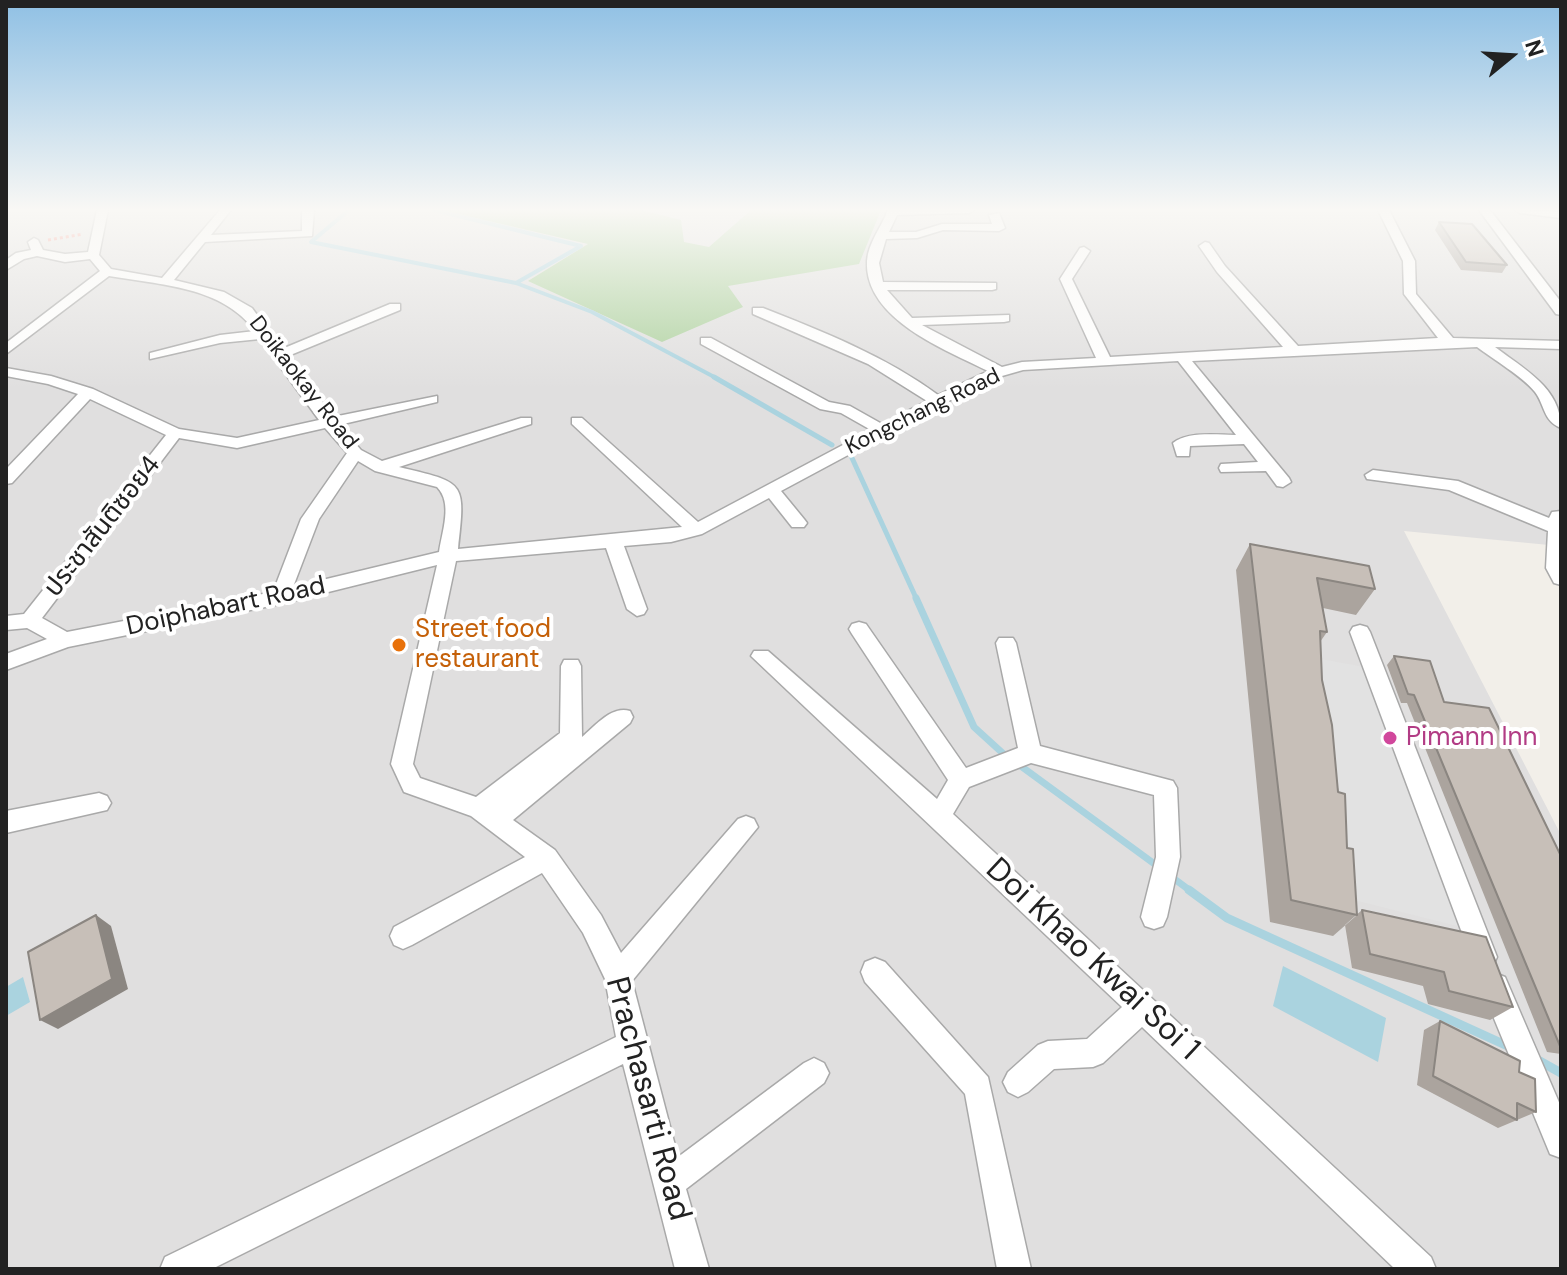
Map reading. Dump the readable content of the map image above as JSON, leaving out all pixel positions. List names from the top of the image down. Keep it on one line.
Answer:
{"streets":{"street":["Doikaokay Road","Kongchang Road","ประชาสันติซอย4","Doiphabart Road","Doi Khao Kwai Soi 1","Prachasarti Road"]},"crossings":[["Doikaokay Road","Kongchang Road"],["Doikaokay Road","Doiphabart Road"],["Doikaokay Road","Prachasarti Road"],["Kongchang Road","Doiphabart Road"],["Kongchang Road","Prachasarti Road"],["Doiphabart Road","Prachasarti Road"]],"places":["Street food restaurant","Pimann Inn"],"north":"right"}
